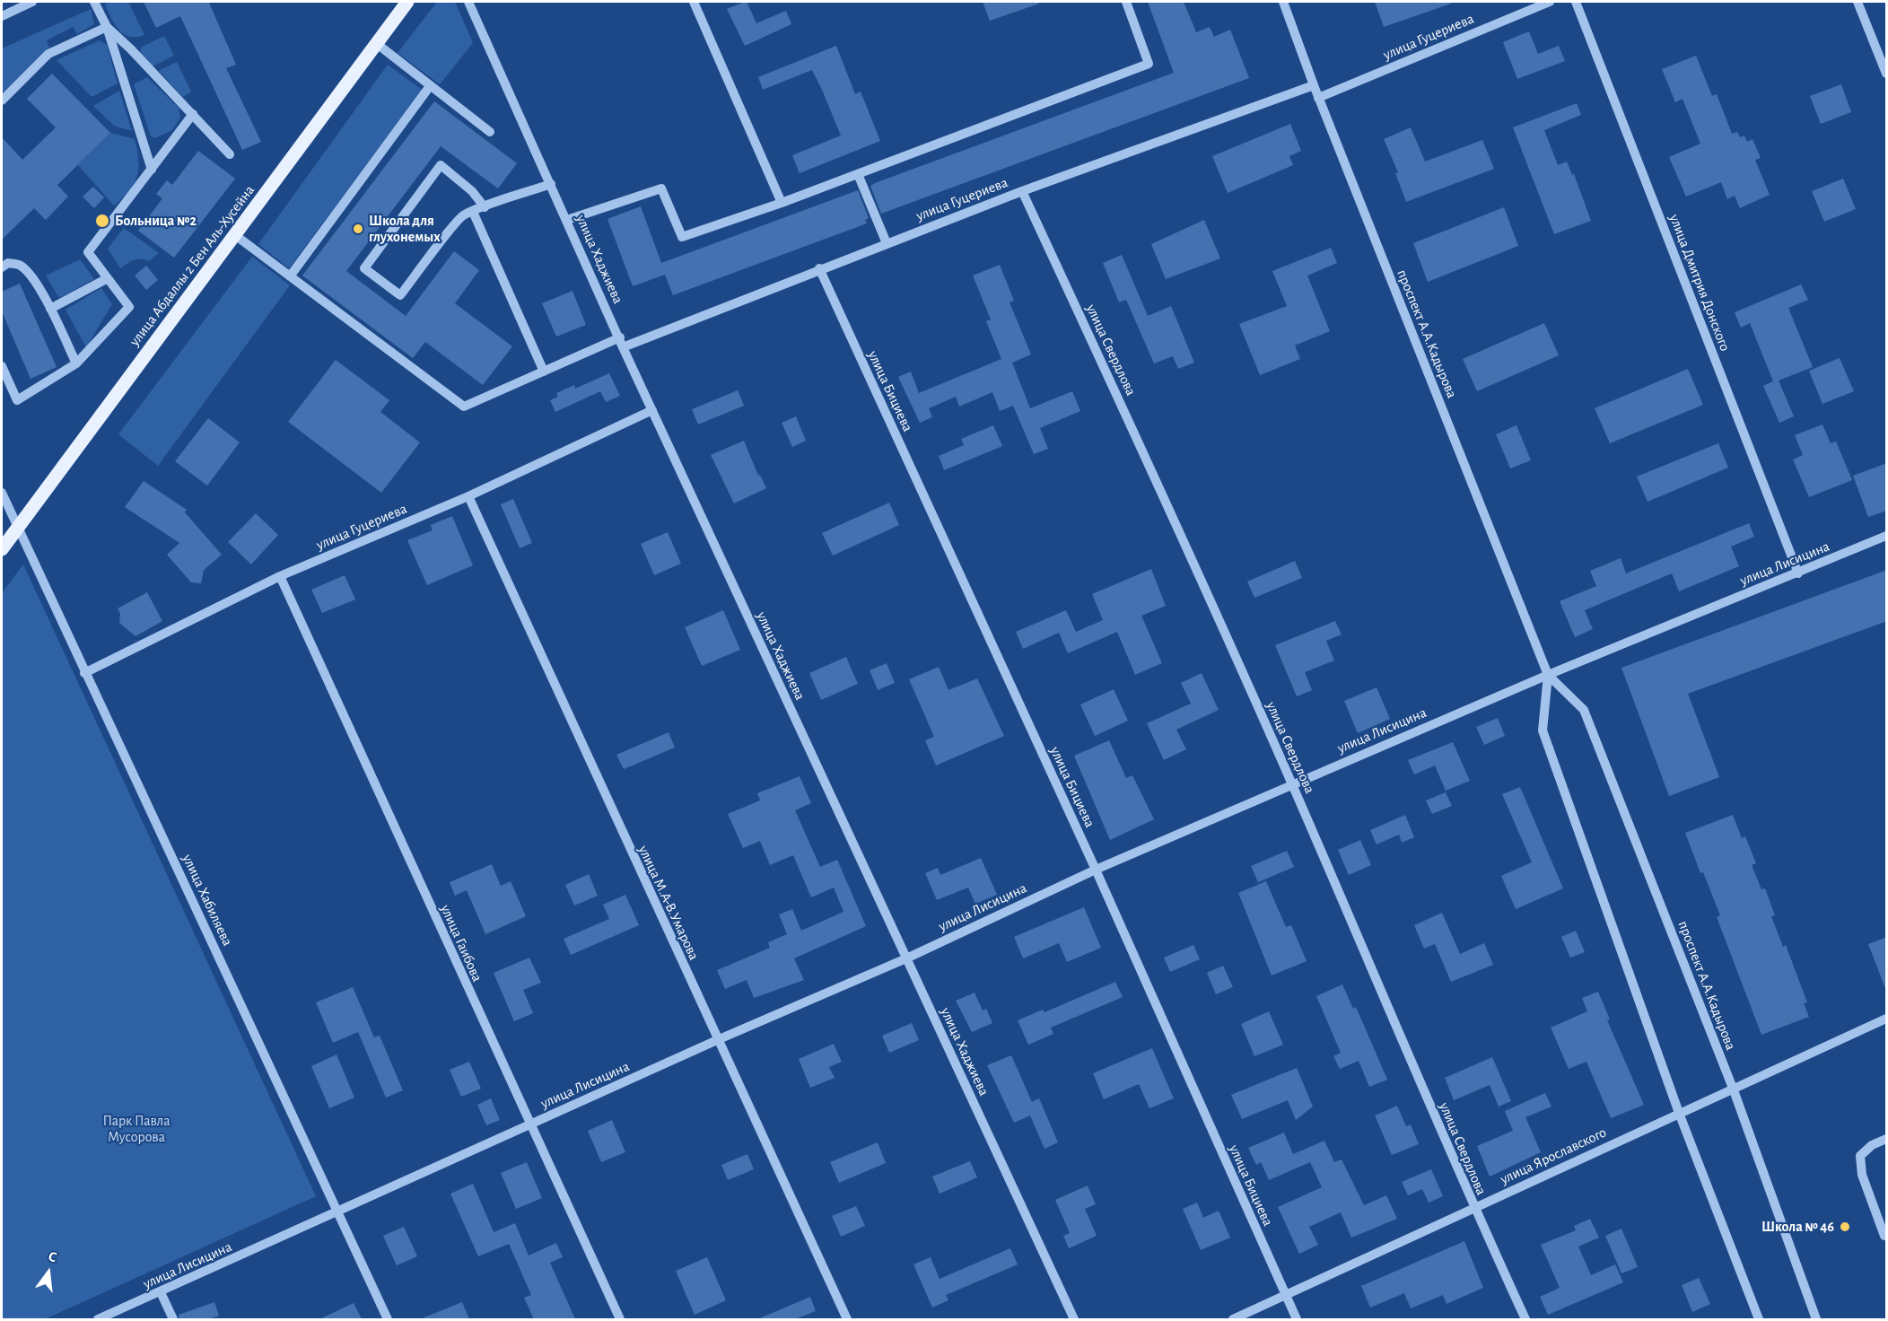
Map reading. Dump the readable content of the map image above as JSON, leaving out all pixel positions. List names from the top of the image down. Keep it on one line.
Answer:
{"streets":{"main road":["улица Абдаллы 2 Бен Аль-Хусейна"],"street":["улица Гуцериева","улица Хаджиева","улица Дмитрия Донского","проспект А.А.Кадырова","улица Свердлова","улица Бициева","улица Лисицина","улица Хабиляева","улица М.А-В.Умарова","улица Гаибова","улица Ярославского"]},"crossings":[["улица Гуцериева","улица Хаджиева"],["улица Гуцериева","проспект А.А.Кадырова"],["улица Гуцериева","улица Свердлова"],["улица Гуцериева","улица Бициева"],["улица Гуцериева","улица Хабиляева"],["улица Гуцериева","улица М.А-В.Умарова"],["улица Гуцериева","улица Гаибова"],["улица Хаджиева","улица Лисицина"],["улица Абдаллы 2 Бен Аль-Хусейна","улица Хабиляева"],["улица Дмитрия Донского","улица Лисицина"],["проспект А.А.Кадырова","улица Лисицина"],["проспект А.А.Кадырова","улица Ярославского"],["улица Свердлова","улица Лисицина"],["улица Свердлова","улица Ярославского"],["улица Бициева","улица Лисицина"],["улица Бициева","улица Ярославского"],["улица Лисицина","улица Хабиляева"],["улица Лисицина","улица М.А-В.Умарова"],["улица Лисицина","улица Гаибова"]],"parks":["Парк Павла Мусорова"],"places":["Больница №2","Школа для глухонемых","Школа № 46"],"north":"top"}
